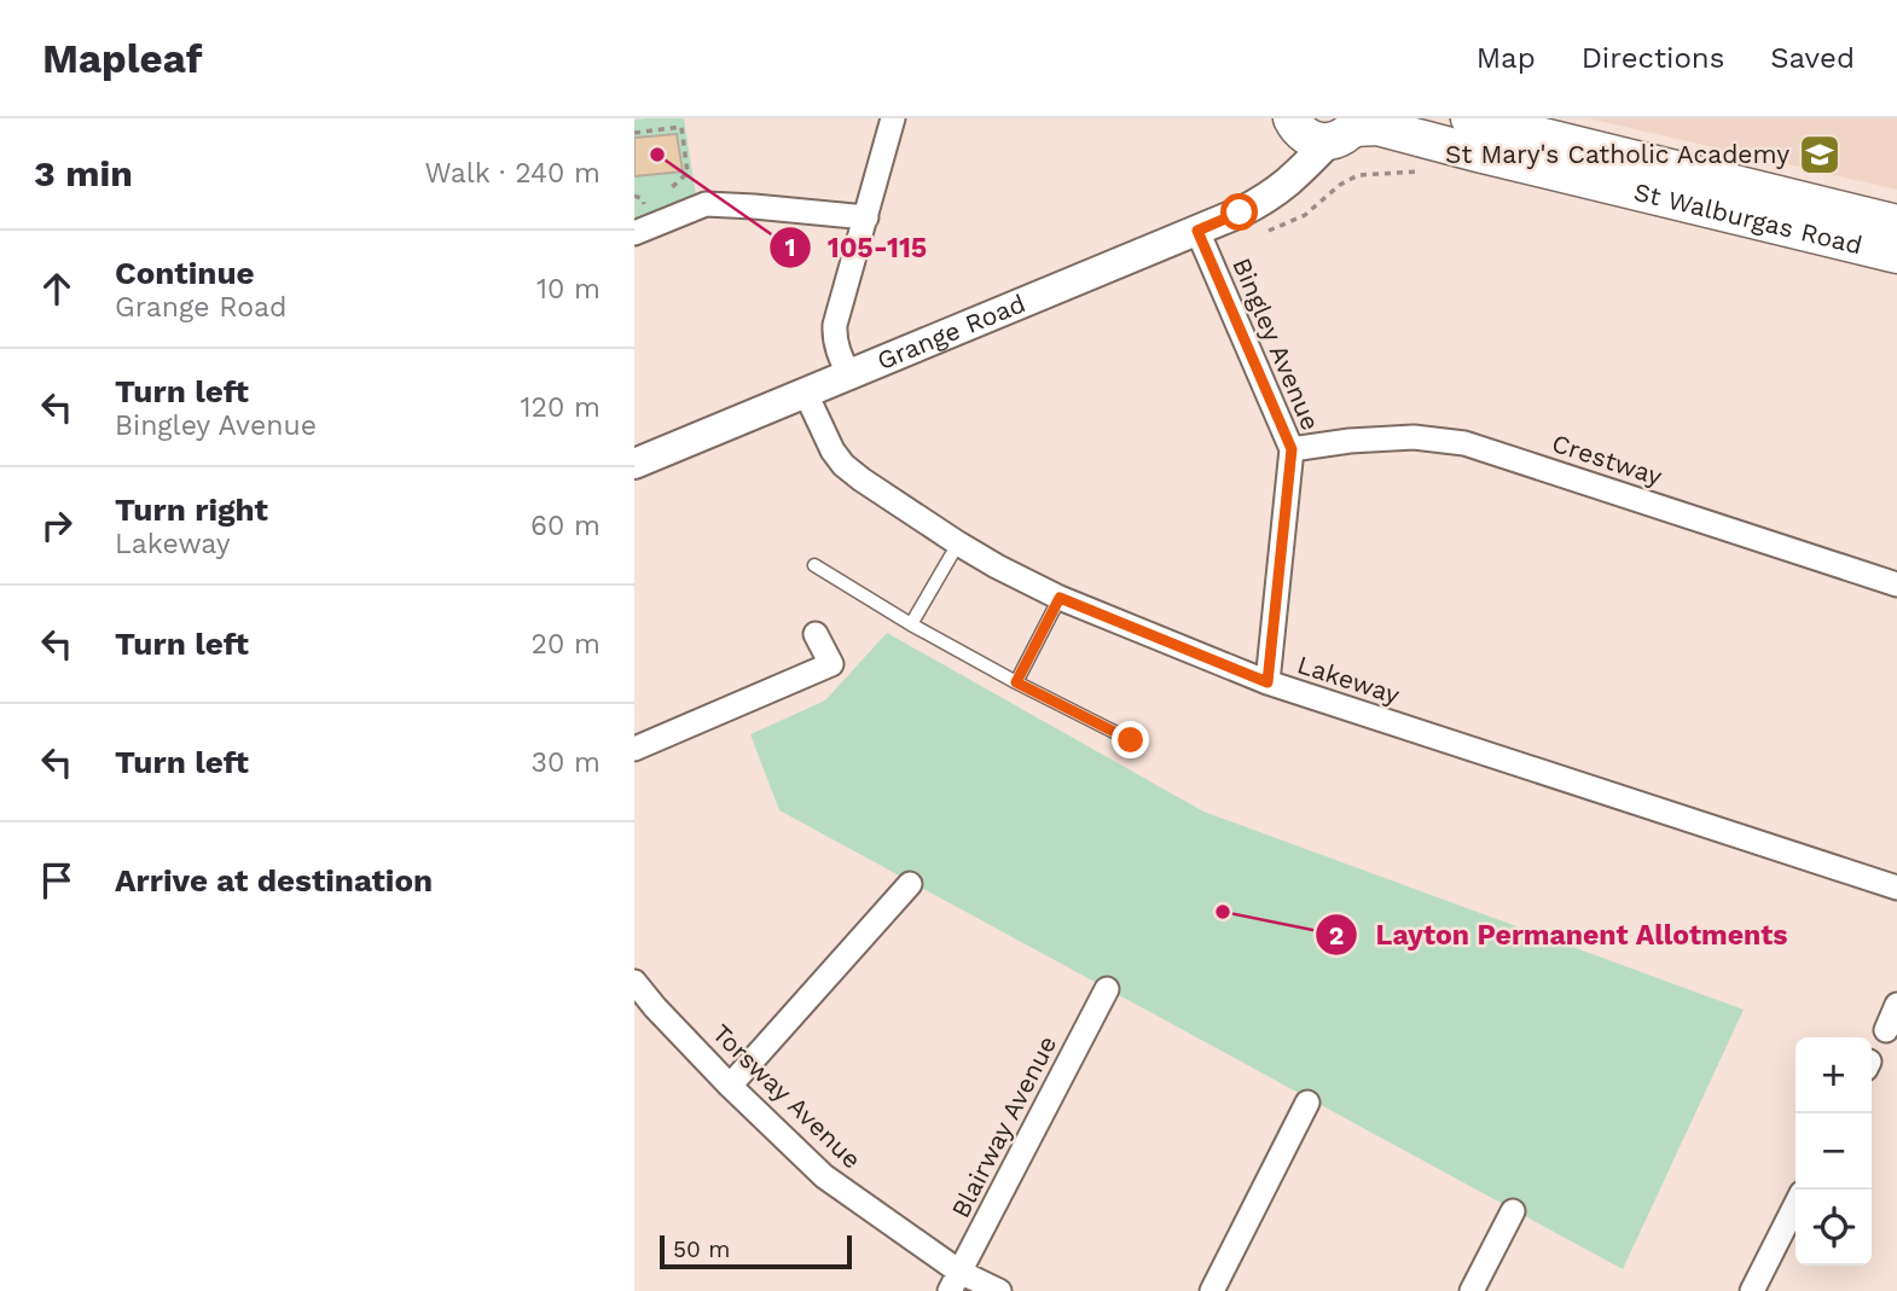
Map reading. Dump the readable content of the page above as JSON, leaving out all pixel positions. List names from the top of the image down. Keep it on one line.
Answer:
{"streets":{"main road":["St Walburgas Road"],"street":["Grange Road","Bingley Avenue","Crestway","Lakeway","Torsway Avenue","Blairway Avenue"]},"crossings":[["St Walburgas Road","Grange Road"],["Grange Road","Bingley Avenue"],["Grange Road","Lakeway"],["Bingley Avenue","Crestway"],["Bingley Avenue","Lakeway"],["Torsway Avenue","Blairway Avenue"]],"places":{"other":["105-115","Layton Permanent Allotments"],"school or university":["St Mary's Catholic Academy"]},"scale_bar":"50 m","page":{"header":"Mapleaf","nav":["Map","Directions","Saved"],"heading":["3 min","Walk · 240 m"],"list":[["Continue","Grange Road","10 m"],["Turn left","Bingley Avenue","120 m"],["Turn right","Lakeway","60 m"],["Turn left","20 m"],["Turn left","30 m"],"Arrive at destination"],"map_buttons":["+","−"],"scale":"50 m"}}
